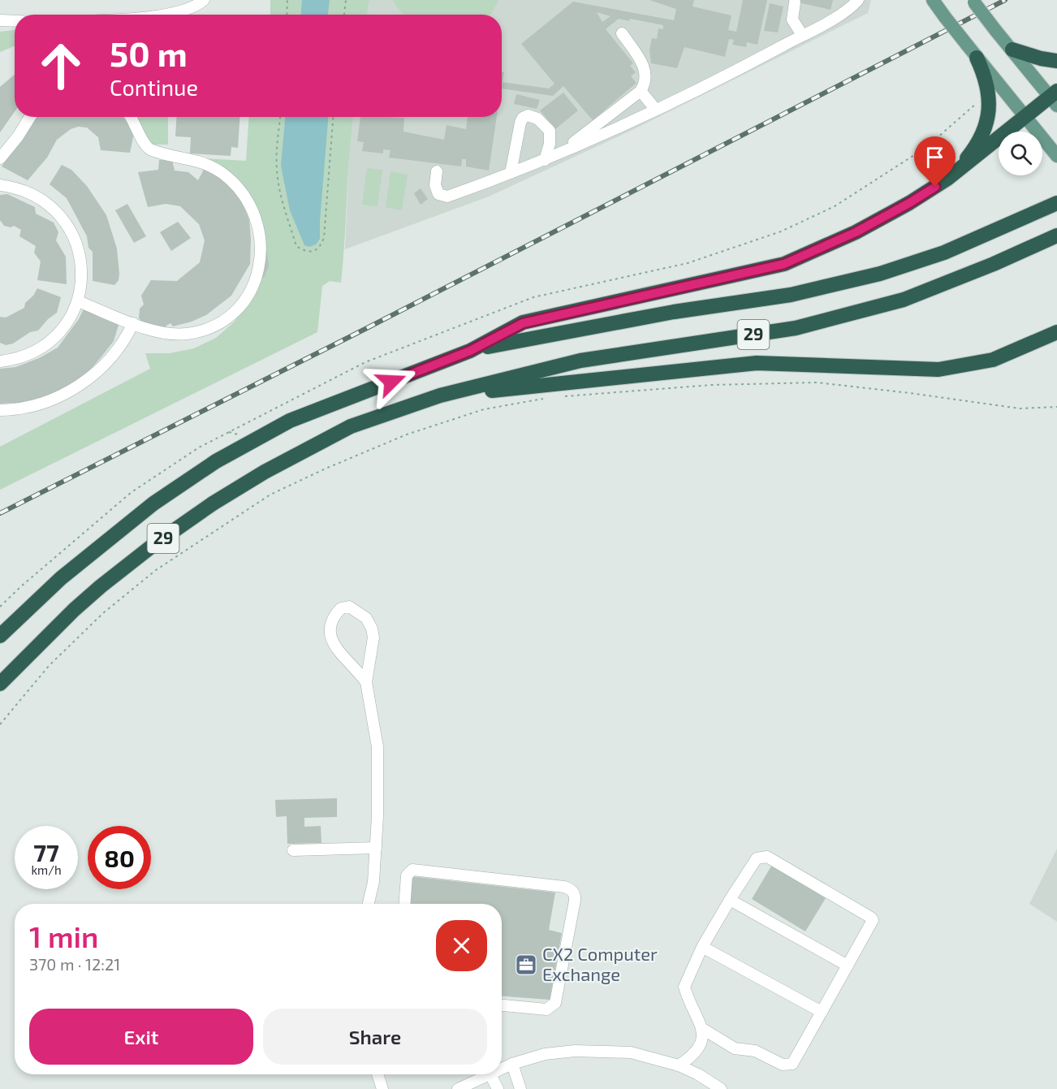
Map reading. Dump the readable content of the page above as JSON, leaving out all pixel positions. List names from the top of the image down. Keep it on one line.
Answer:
{"streets":{"highway":["29"]},"places":{"office":["CX2 Computer Exchange"]},"page":{"turn":["50 m","Continue"],"speed":"77 km/h","limit":"80","heading":["1 min","370 m · 12:21"],"buttons":["Exit","Share"]}}
